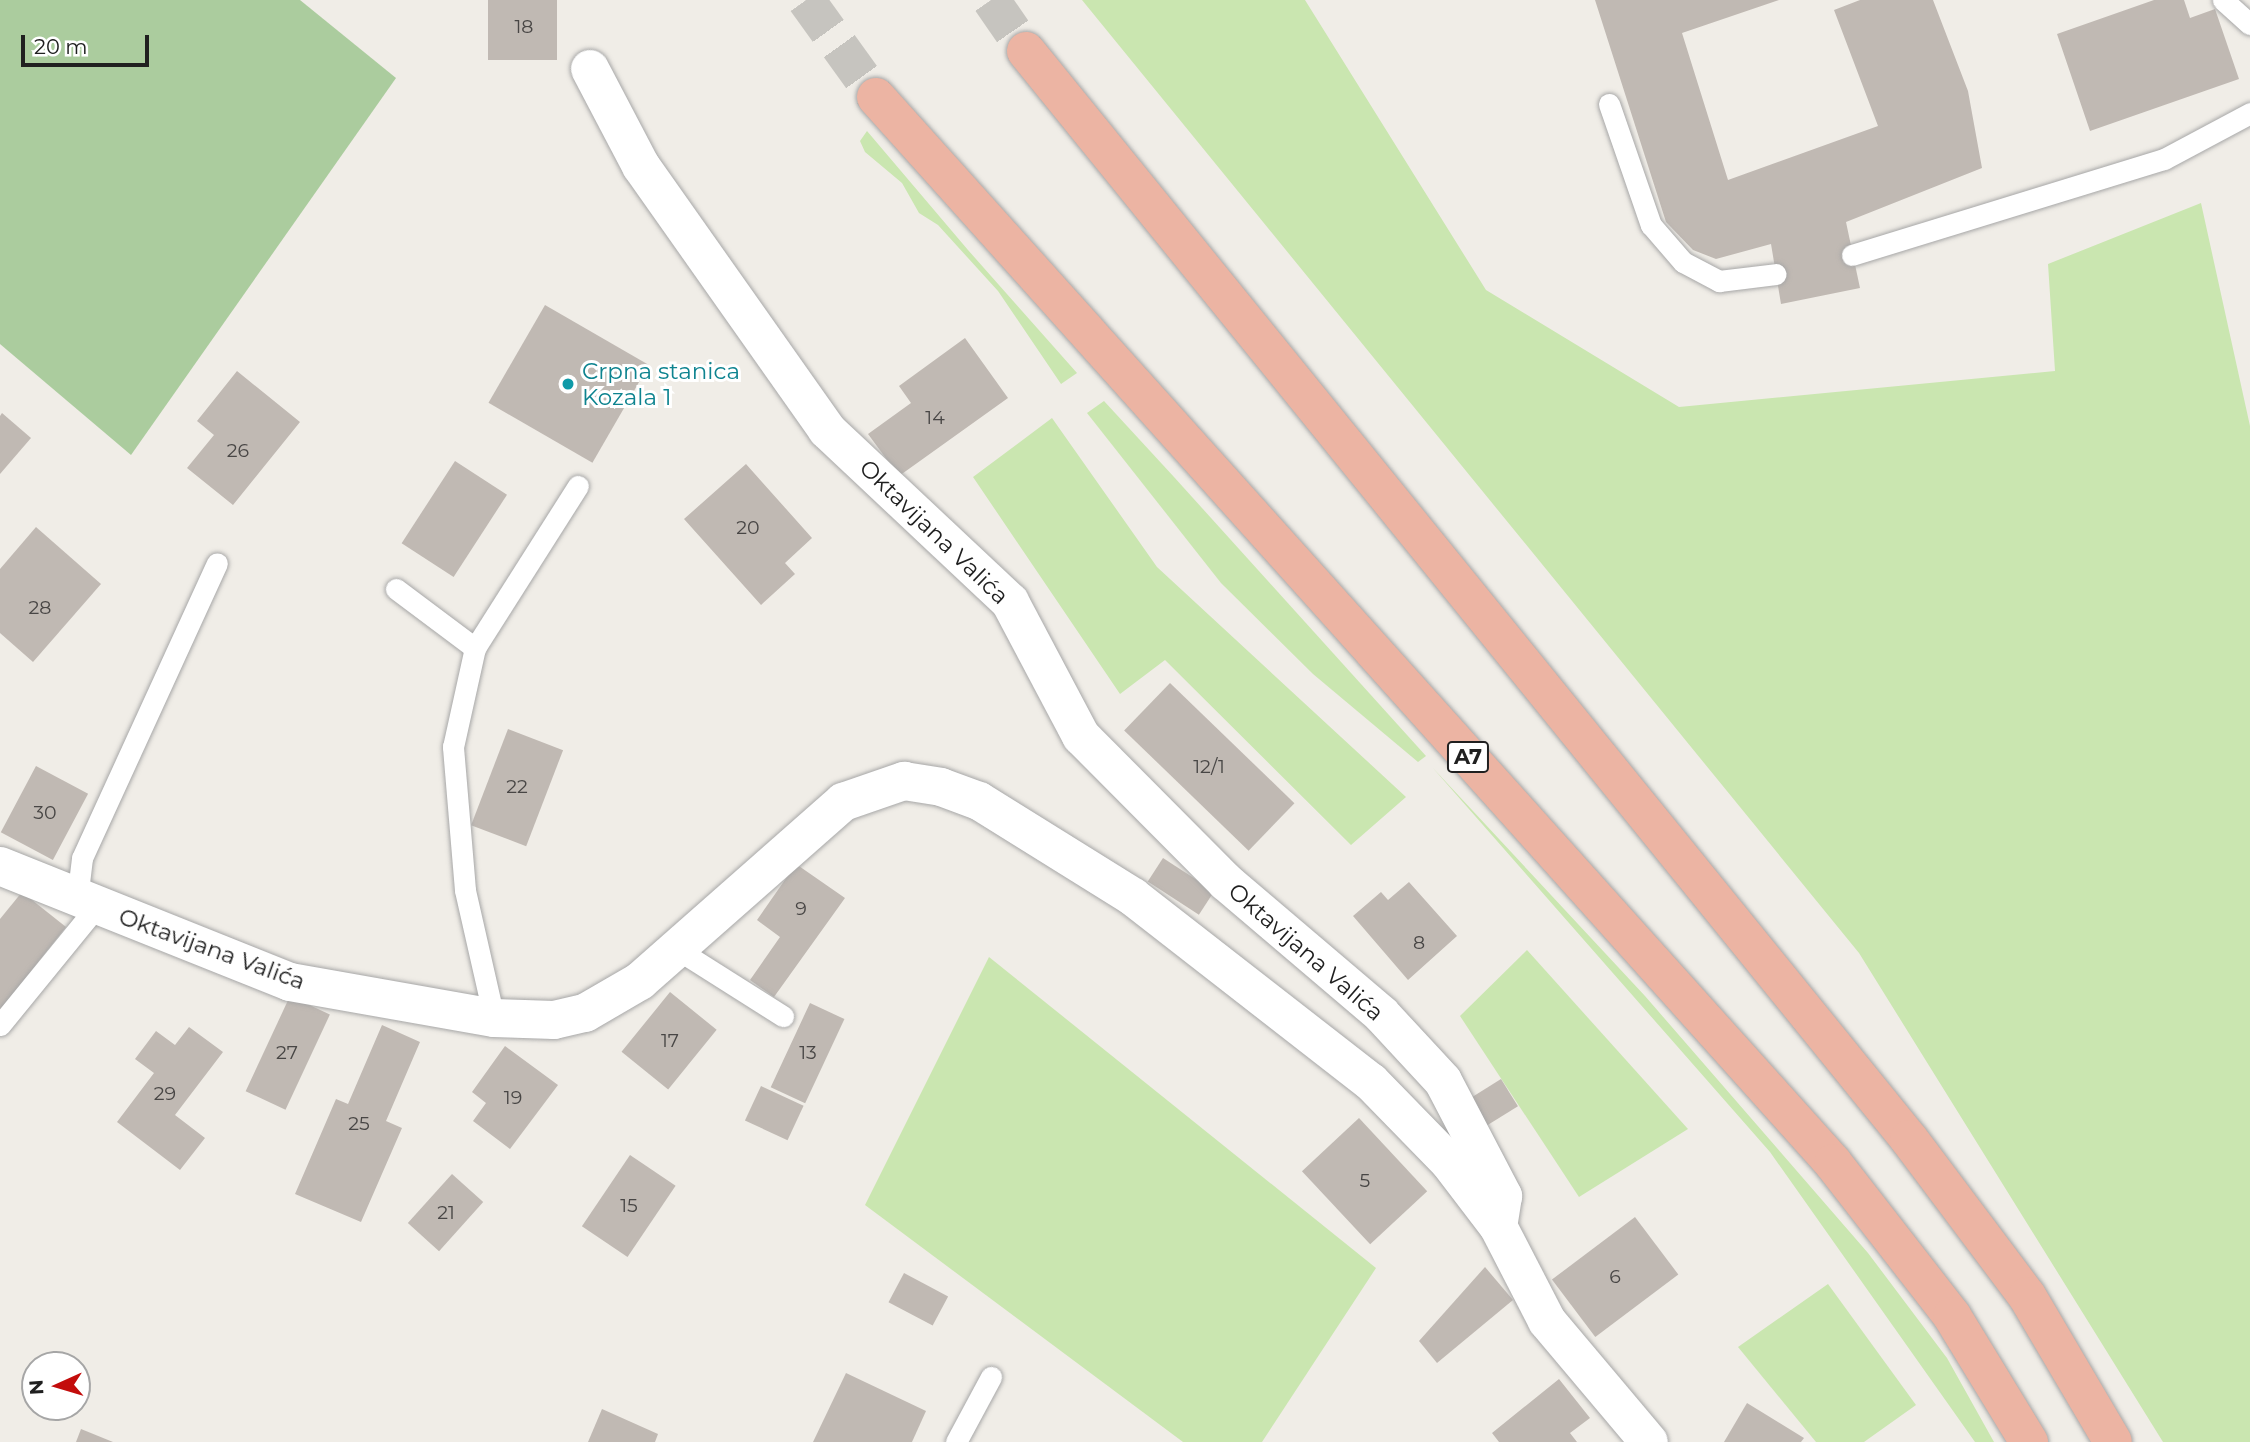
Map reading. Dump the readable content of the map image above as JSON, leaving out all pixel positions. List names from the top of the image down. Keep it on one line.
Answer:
{"streets":{"highway":["A7"],"street":["Oktavijana Valića"]},"places":["Crpna stanica Kozala 1"],"house_numbers":["18","14","26","20","28","12/1","22","30","9","8","17","27","13","29","19","25","5","15","21","6"],"scale_bar":"20 m","north":"left"}
